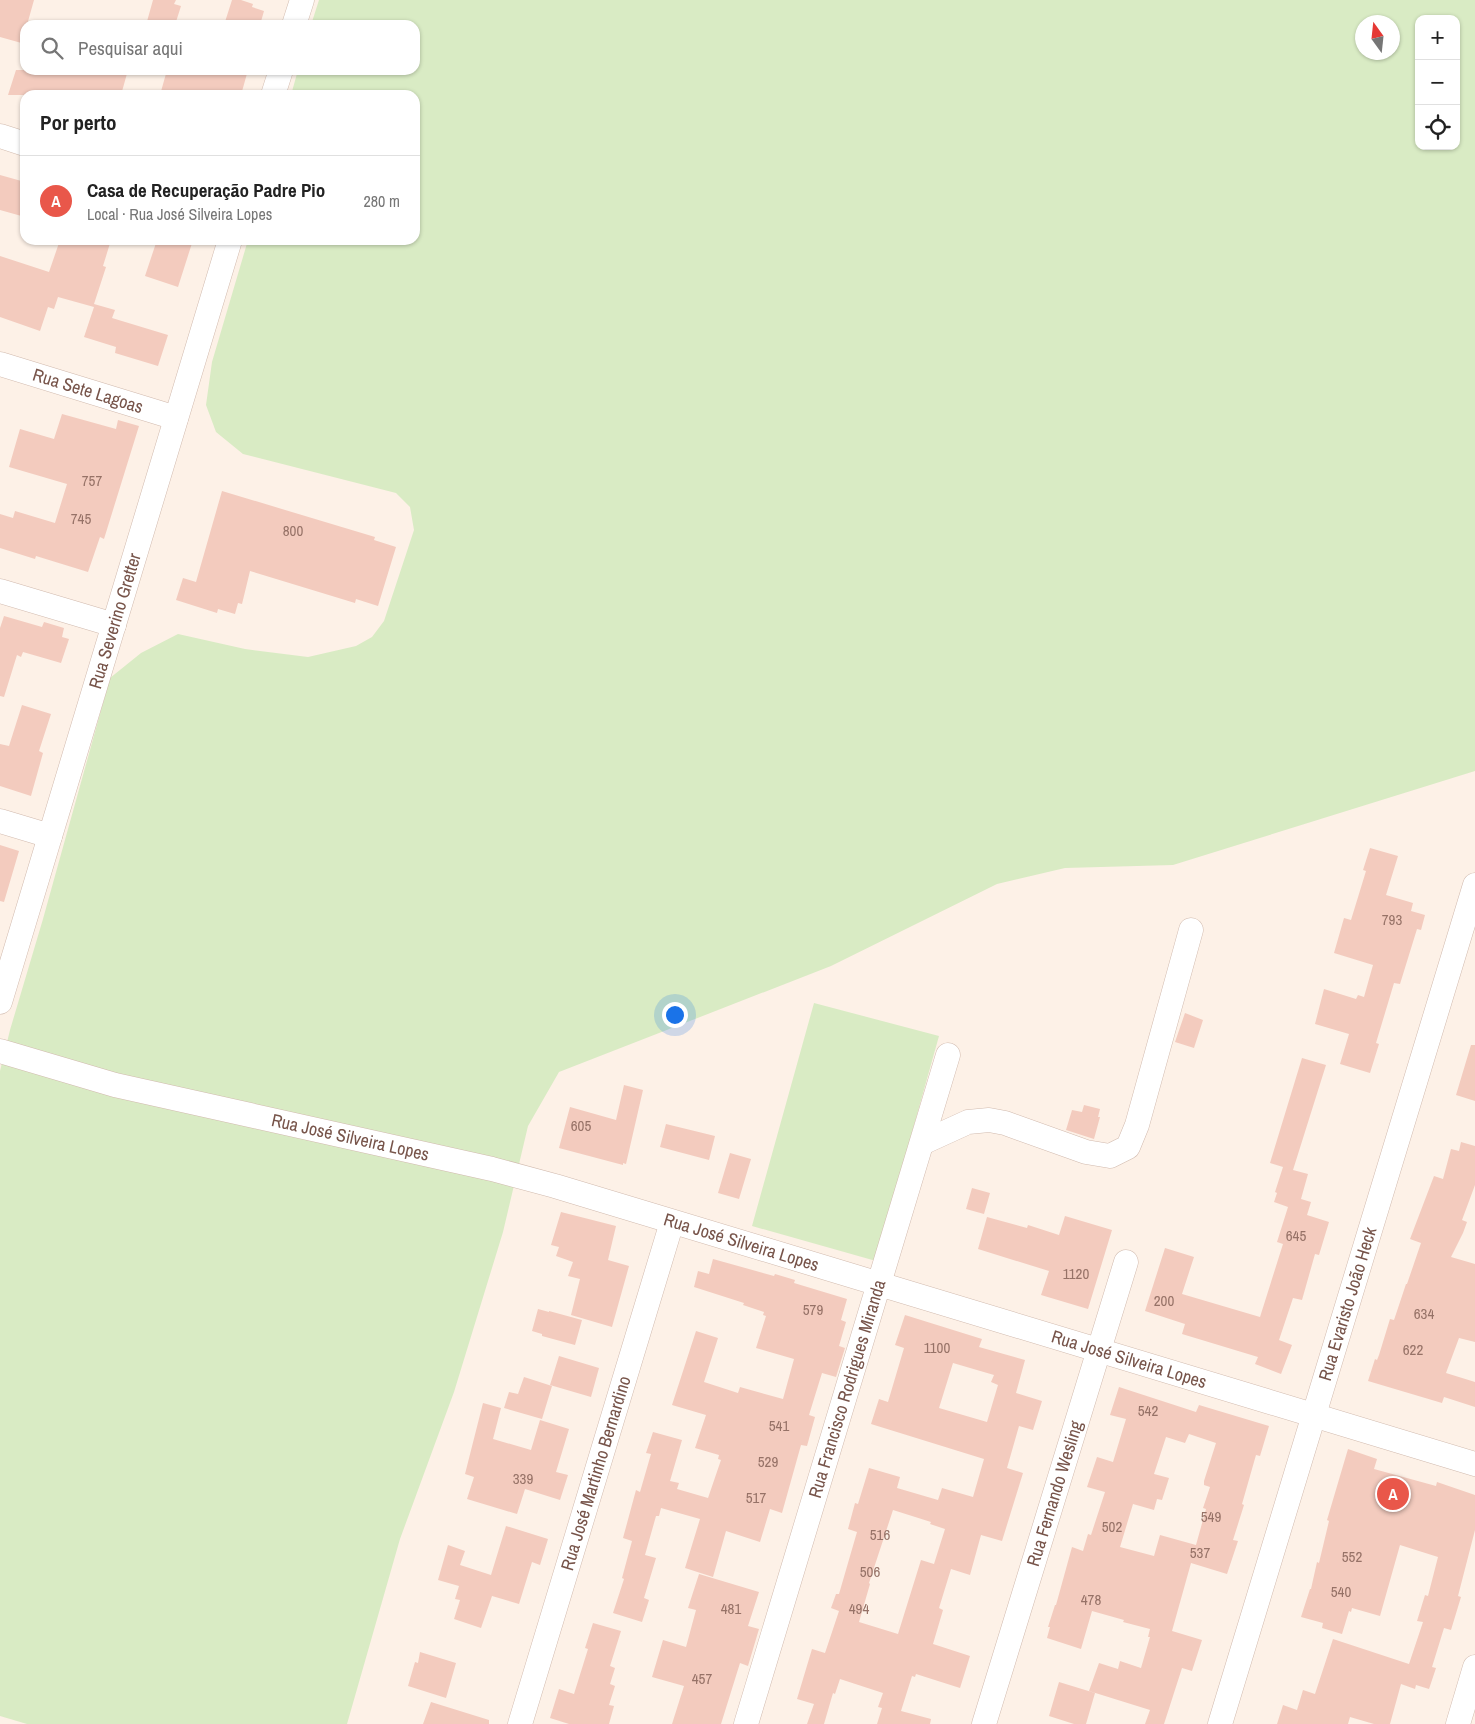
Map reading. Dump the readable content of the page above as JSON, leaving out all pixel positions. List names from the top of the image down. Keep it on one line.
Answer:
{"streets":{"street":["Rua Sete Lagoas","Rua Severino Gretter","Rua José Silveira Lopes","Rua Evaristo João Heck","Rua Francisco Rodrigues Miranda","Rua José Martinho Bernardino","Rua Fernando Wesling"]},"crossings":[["Rua Sete Lagoas","Rua Severino Gretter"],["Rua José Silveira Lopes","Rua Evaristo João Heck"],["Rua José Silveira Lopes","Rua Francisco Rodrigues Miranda"],["Rua José Silveira Lopes","Rua José Martinho Bernardino"],["Rua José Silveira Lopes","Rua Fernando Wesling"]],"house_numbers":["757","745","800","793","605","645","1120","200","579","634","1100","622","542","541","529","339","517","549","502","516","537","552","506","540","478","481","494","457"],"north":"top","page":{"map_buttons":["+","−"],"search":"Pesquisar aqui","heading":"Por perto","list":[{"mark":"A","name":"Casa de Recuperação Padre Pio","note":"Local · Rua José Silveira Lopes","value":"280 m"}],"pins":"A"}}
